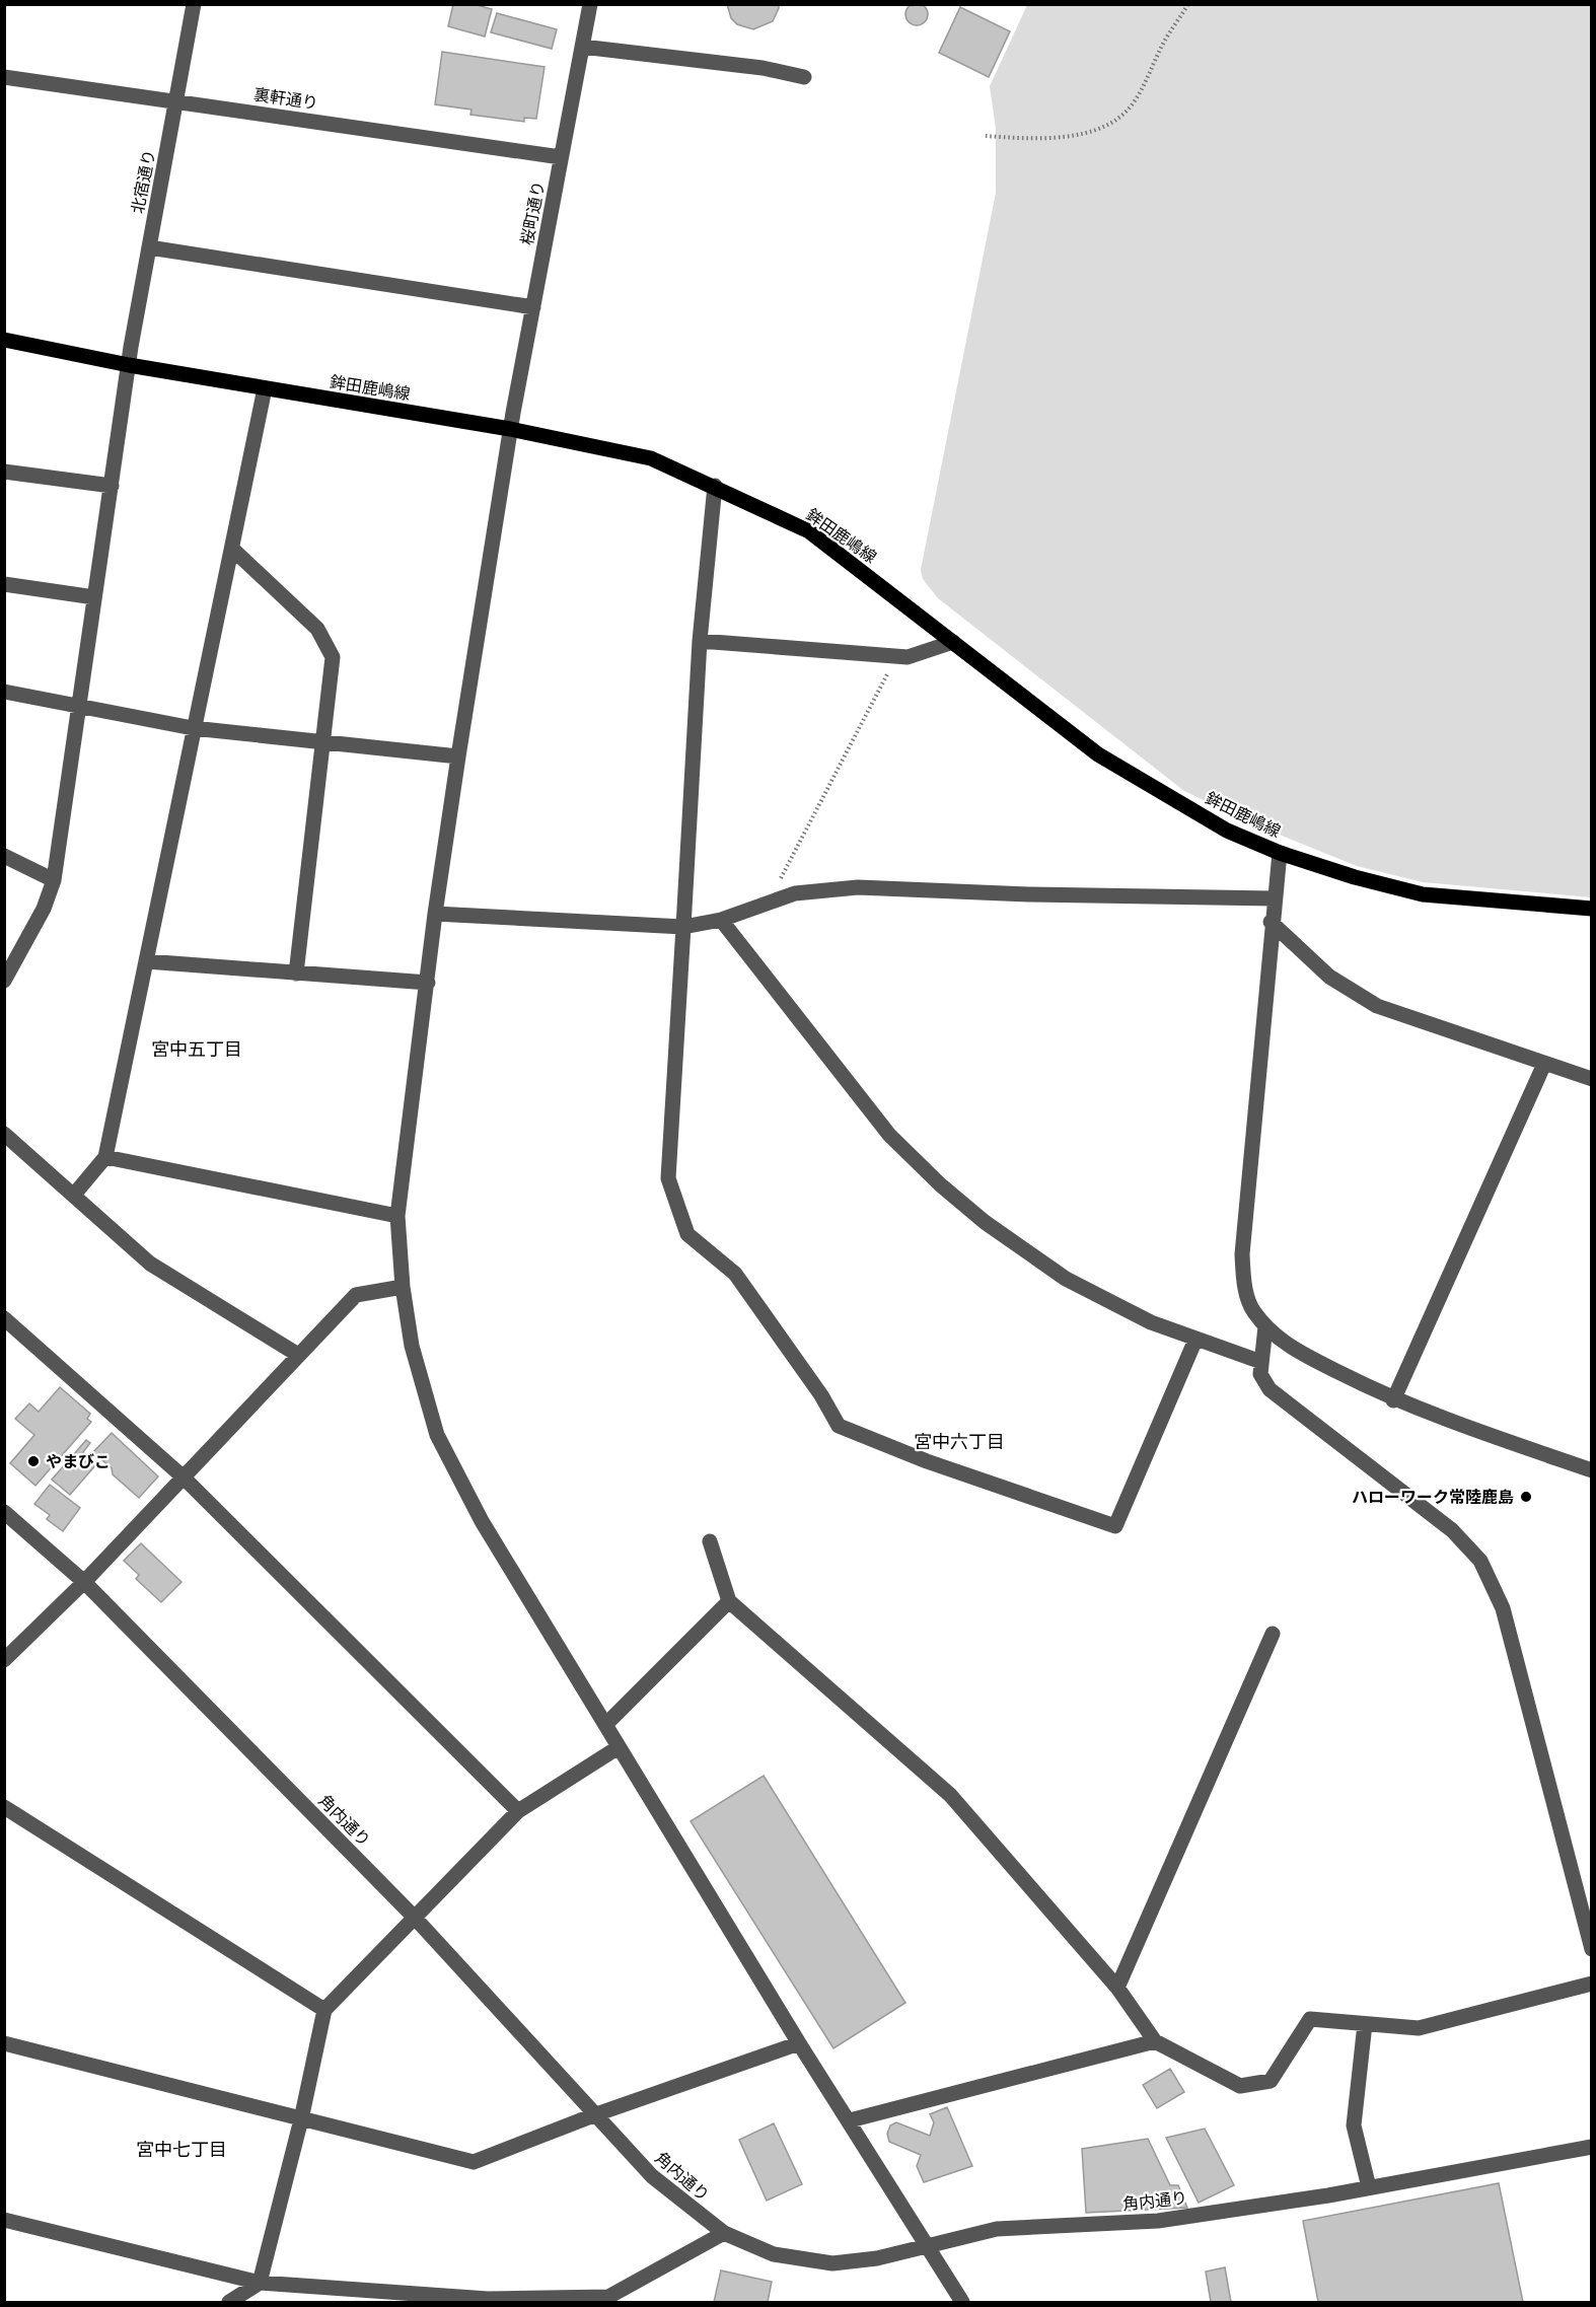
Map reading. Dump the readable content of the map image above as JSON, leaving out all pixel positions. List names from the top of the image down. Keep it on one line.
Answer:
{"streets":{"main road":["鉾田鹿嶋線"],"street":["裏軒通り","北宿通り","桜町通り","角内通り"]},"crossings":[["裏軒通り","北宿通り"],["裏軒通り","桜町通り"],["北宿通り","鉾田鹿嶋線"],["桜町通り","鉾田鹿嶋線"],["桜町通り","角内通り"]],"districts":["宮中五丁目","宮中六丁目","宮中七丁目"],"places":["やまびこ","ハローワーク常陸鹿島"]}
